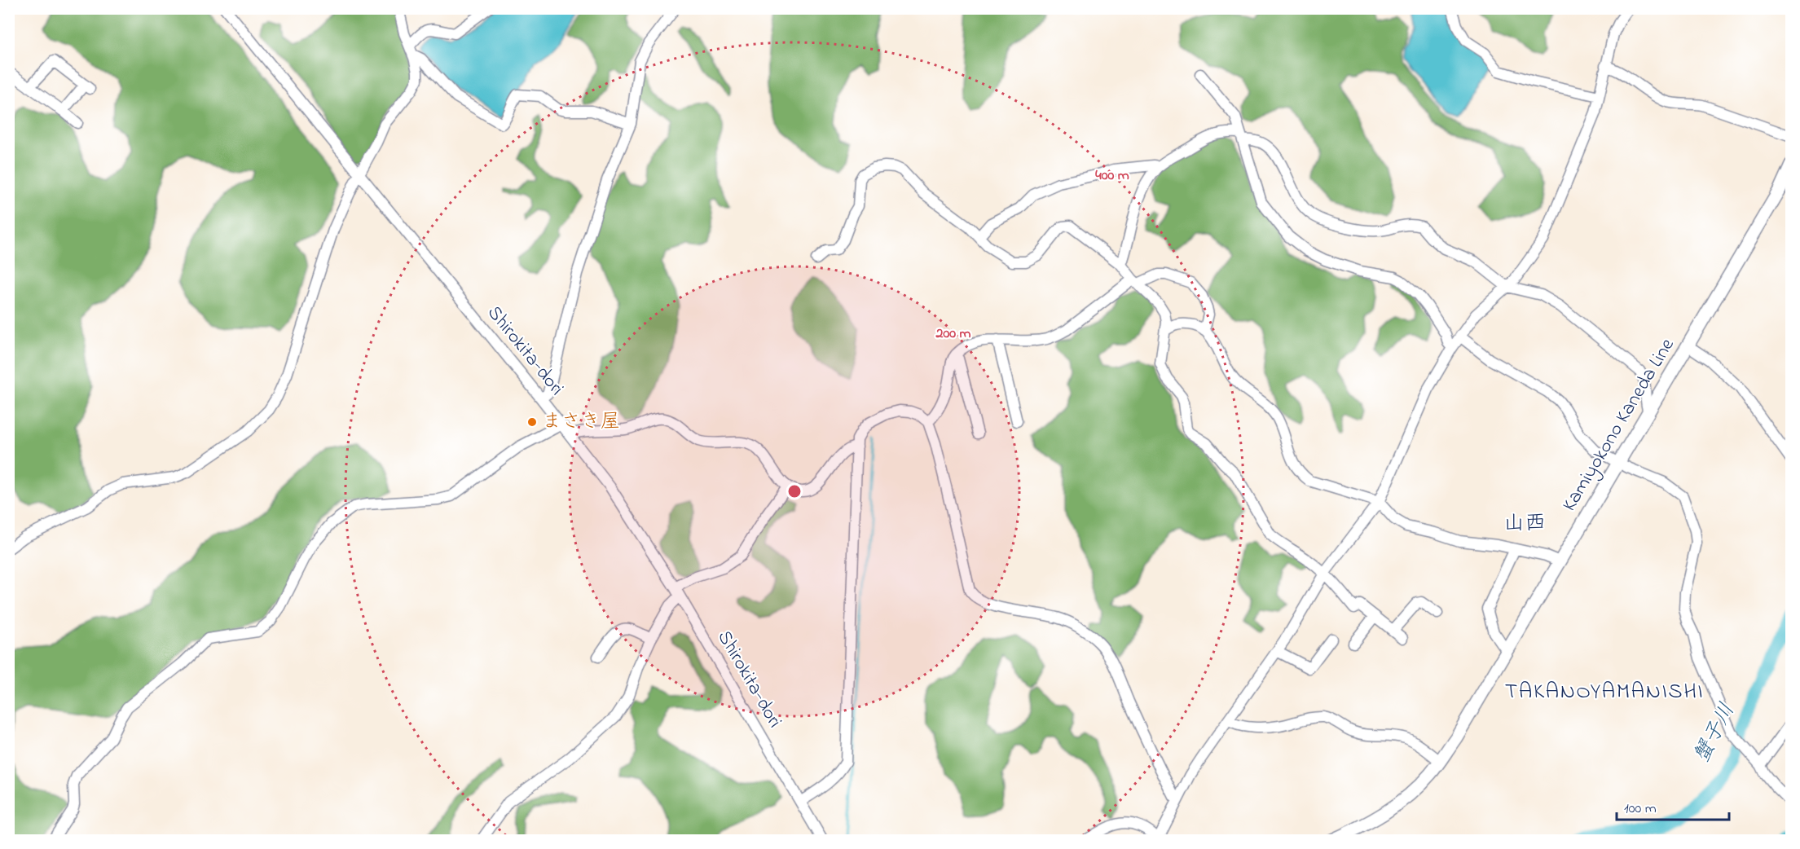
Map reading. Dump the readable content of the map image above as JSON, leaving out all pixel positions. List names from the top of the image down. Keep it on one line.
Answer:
{"streets":{"main road":["Kamiyokono Kaneda Line"],"street":["Shirokita-dori"]},"districts":["山西","TAKANOYAMANISHI"],"water":["蟹子川"],"places":["まさき屋"],"scale_bar":"100 m","rings":["400 m","200 m"]}
